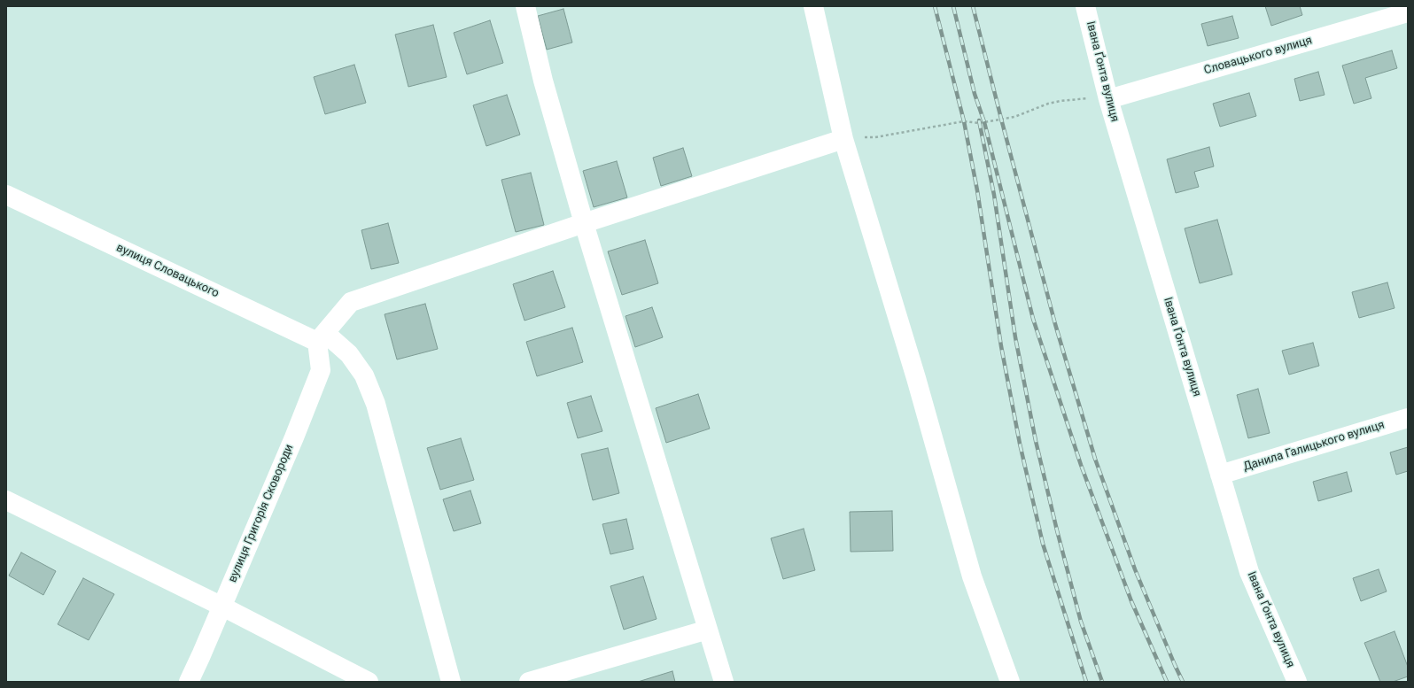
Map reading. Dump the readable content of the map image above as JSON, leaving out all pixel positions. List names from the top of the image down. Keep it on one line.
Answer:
{"streets":{"street":["Словацького вулиця","Івана Ґонта вулиця","вулиця Словацького","Данила Галицького вулиця","вулиця Григорія Сковороди"]},"crossings":[["Словацького вулиця","Івана Ґонта вулиця"],["Івана Ґонта вулиця","Данила Галицького вулиця"],["вулиця Словацького","вулиця Григорія Сковороди"]]}
